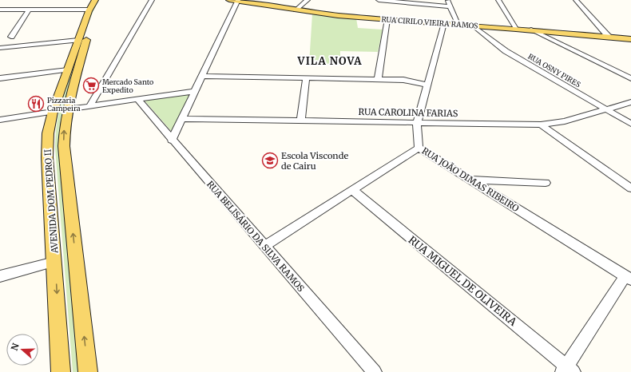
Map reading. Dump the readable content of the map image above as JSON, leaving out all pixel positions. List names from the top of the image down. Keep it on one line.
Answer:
{"streets":{"main road":["RUA CIRILO VIEIRA RAMOS","AVENIDA DOM PEDRO II"],"street":["RUA OSNY PIRES","RUA CAROLINA FARIAS","RUA JOÃO DIMAS RIBEIRO","RUA BELISÁRIO DA SILVA RAMOS","RUA MIGUEL DE OLIVEIRA"]},"crossings":[["RUA CIRILO VIEIRA RAMOS","RUA OSNY PIRES"],["RUA CIRILO VIEIRA RAMOS","RUA JOÃO DIMAS RIBEIRO"],["RUA OSNY PIRES","RUA CAROLINA FARIAS"],["RUA CAROLINA FARIAS","RUA JOÃO DIMAS RIBEIRO"]],"districts":["VILA NOVA"],"places":{"supermarket":["Mercado Santo Expedito"],"restaurant":["Pizzaria Campeira"],"school or university":["Escola Visconde de Cairu"]},"north":"left"}
